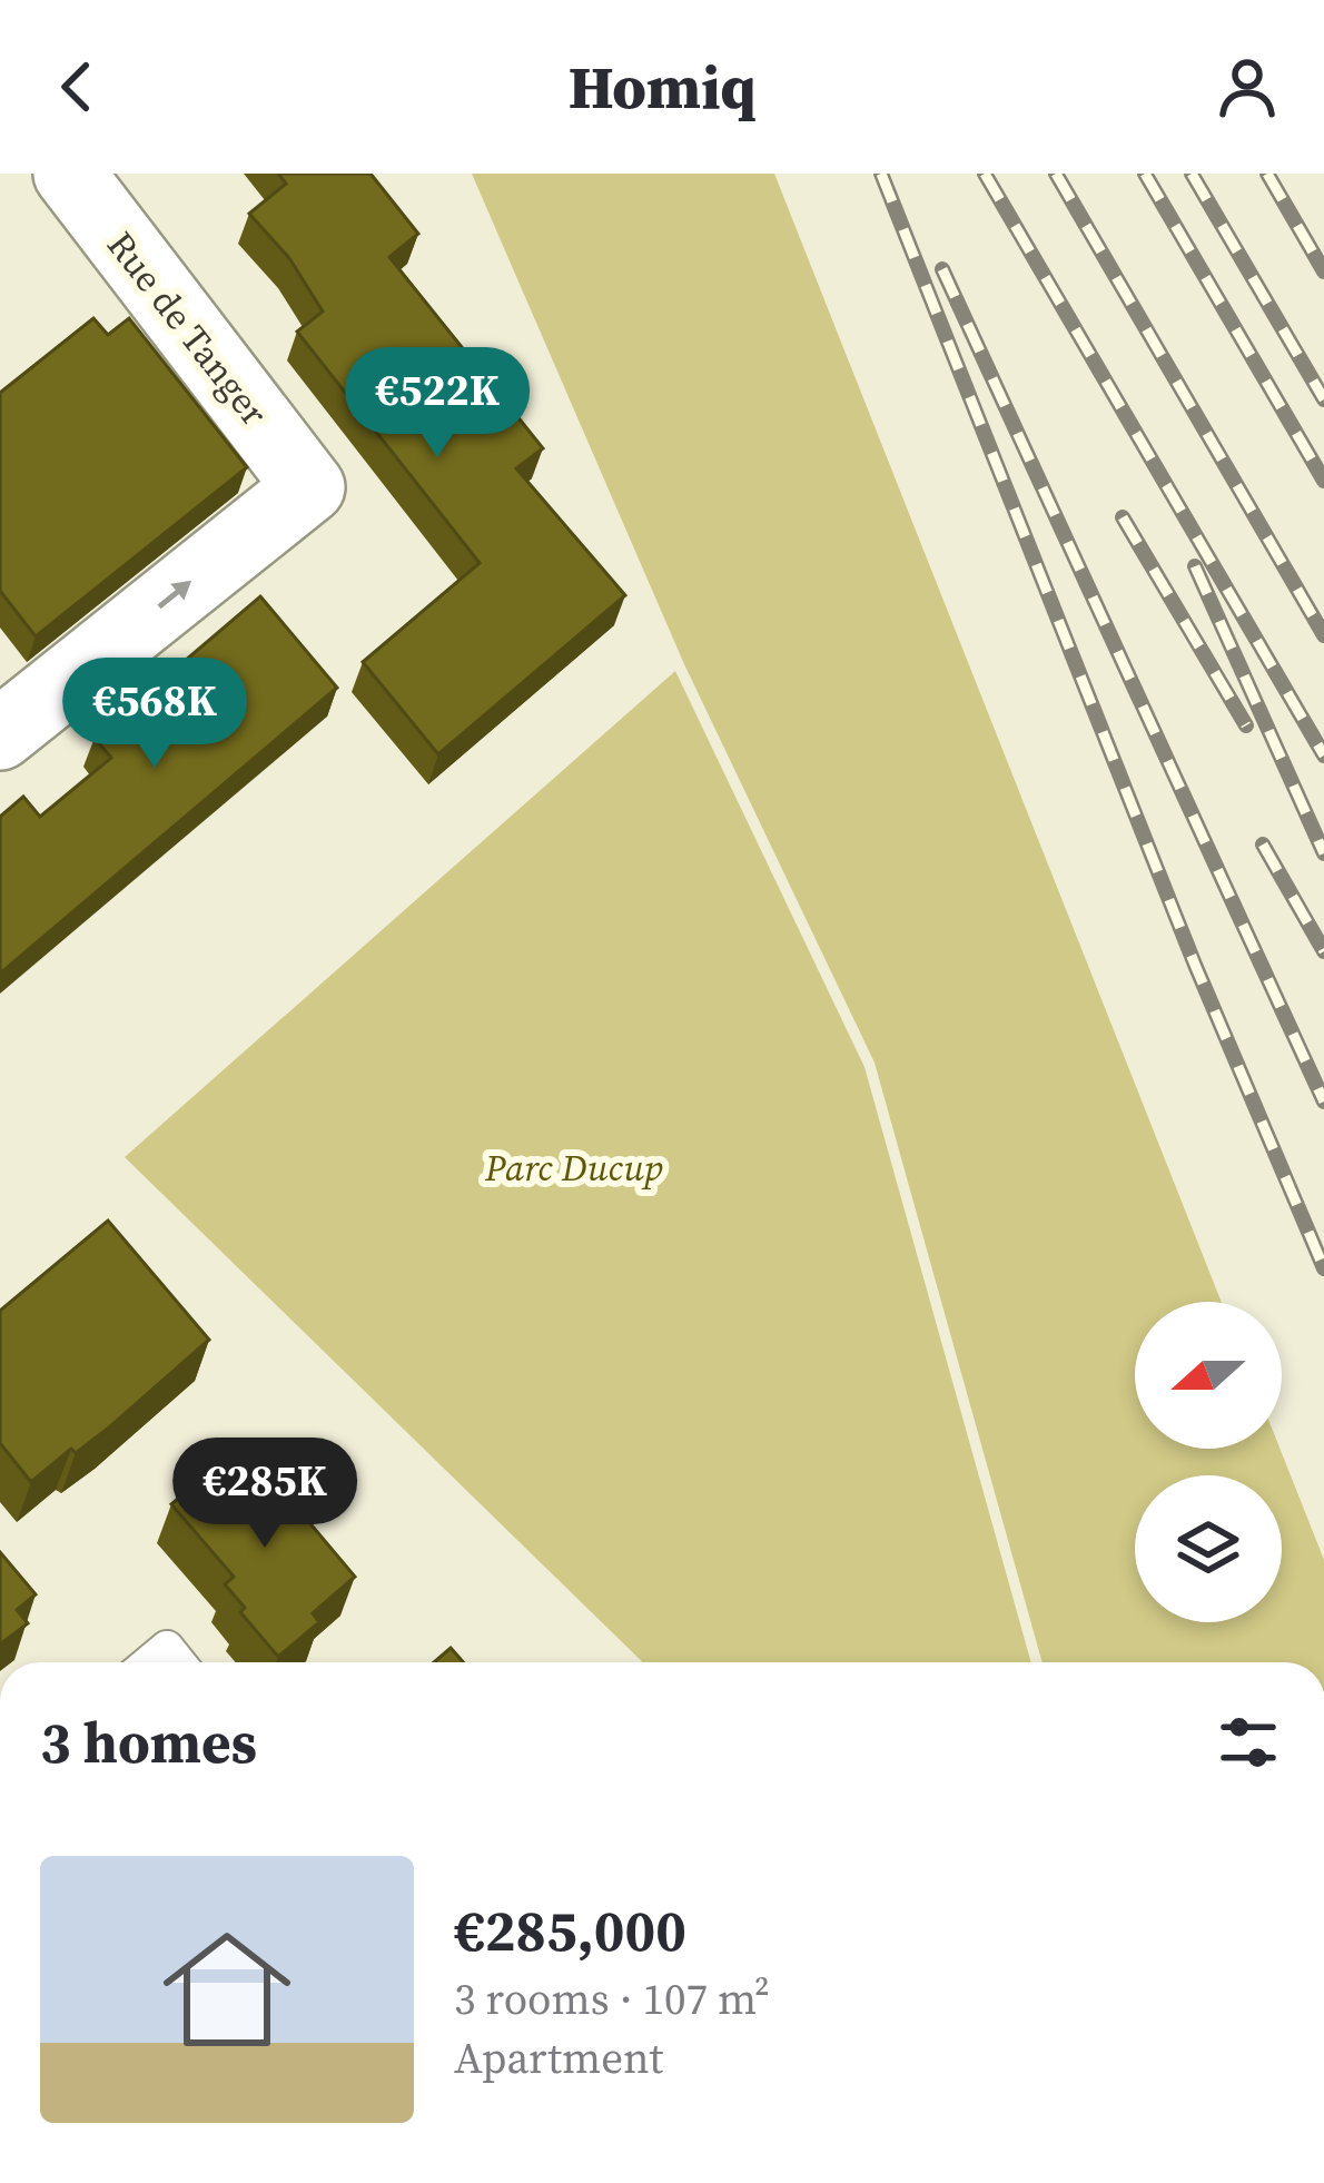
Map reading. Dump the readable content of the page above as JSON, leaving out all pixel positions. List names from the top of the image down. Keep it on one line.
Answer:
{"streets":{"street":["Rue de Tanger"]},"parks":["Parc Ducup"],"north":"left","page":{"header":"Homiq","price":["€522K","€568K","€285K"],"heading":"3 homes","list":[{"name":"€285,000","note":"3 rooms · 107 m² · Apartment"}]}}
